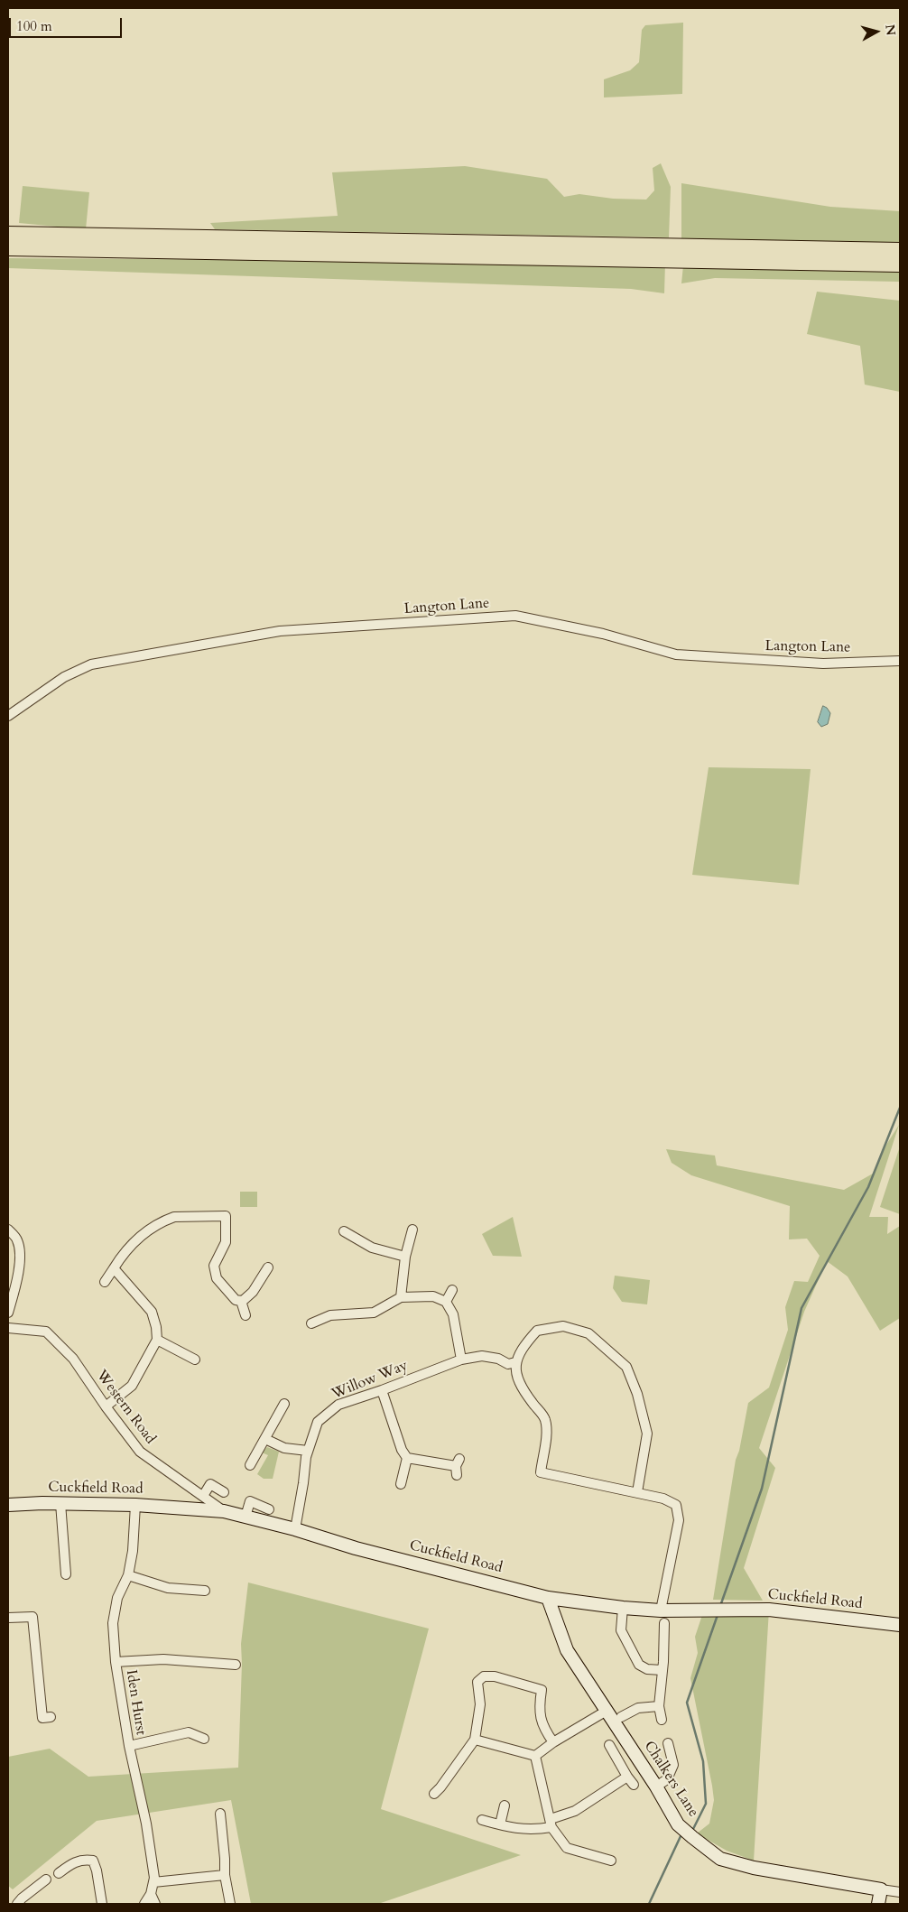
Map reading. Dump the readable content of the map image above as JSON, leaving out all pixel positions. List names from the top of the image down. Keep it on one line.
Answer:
{"streets":{"street":["Langton Lane","Willow Way","Western Road","Cuckfield Road","Iden Hurst","Chalkers Lane"]},"crossings":[["Willow Way","Cuckfield Road"],["Western Road","Cuckfield Road"],["Cuckfield Road","Iden Hurst"],["Cuckfield Road","Chalkers Lane"]],"scale_bar":"100 m","north":"right"}
